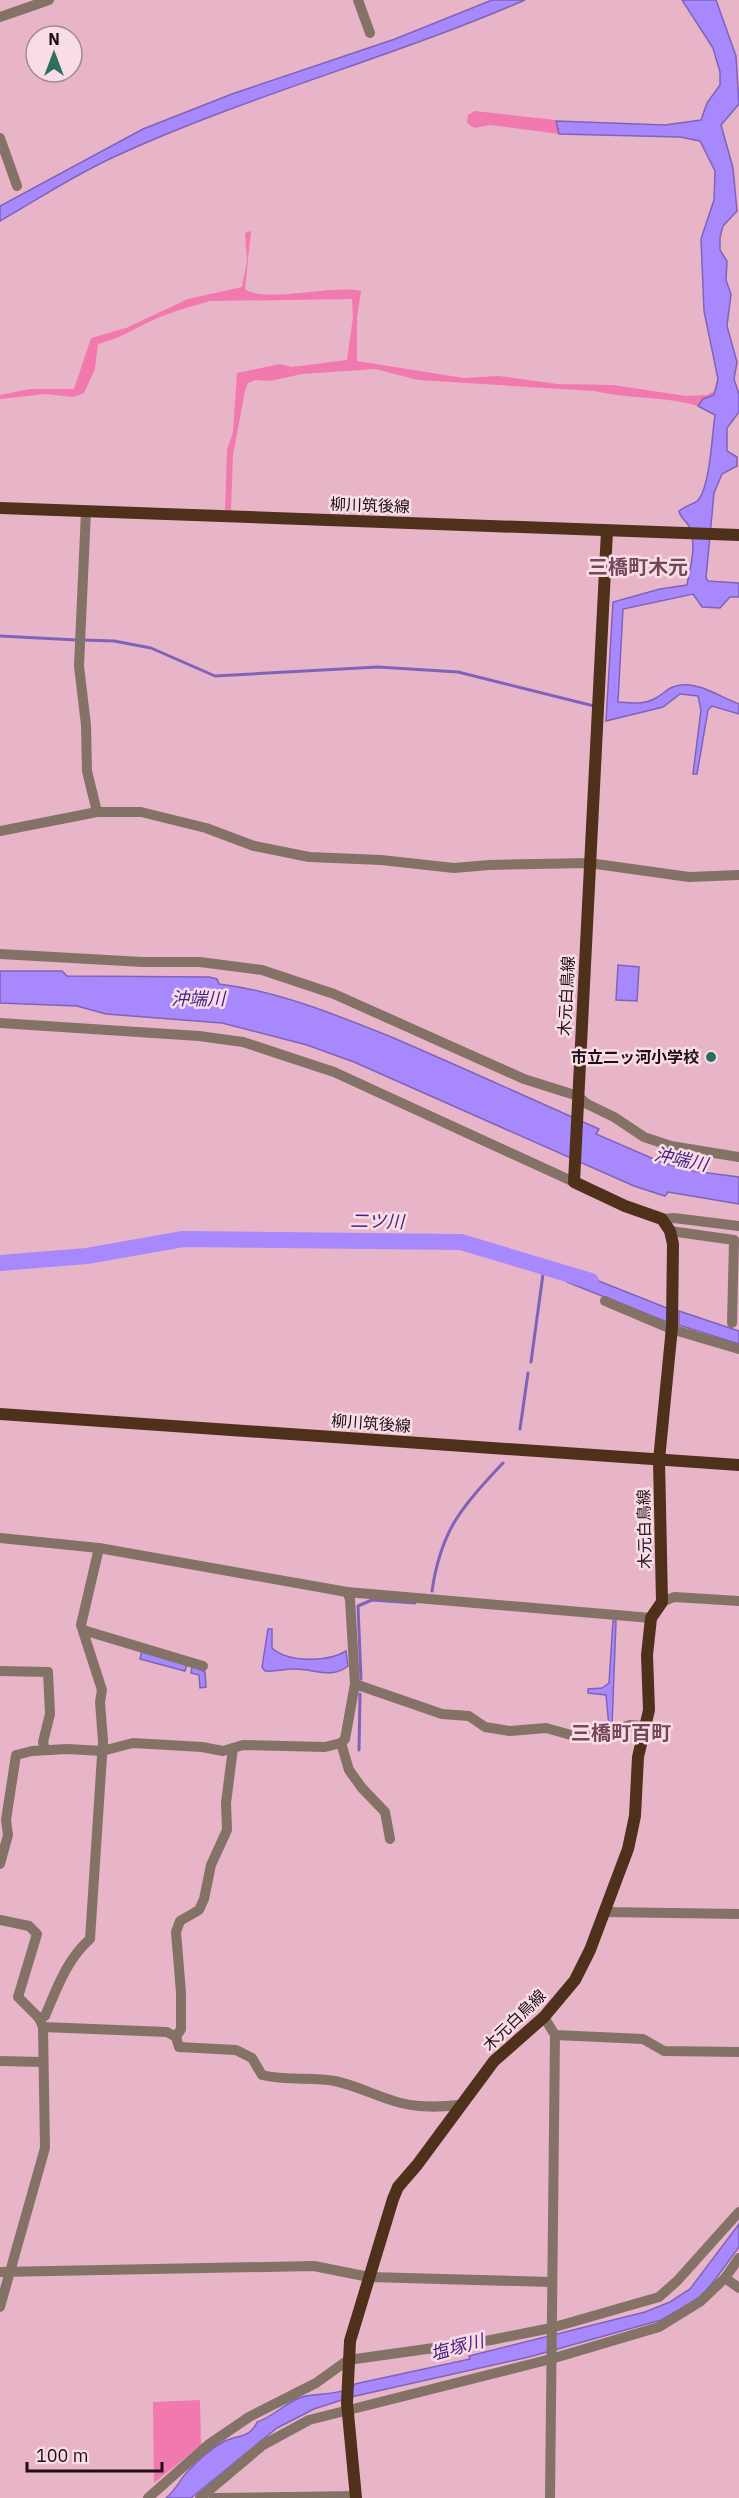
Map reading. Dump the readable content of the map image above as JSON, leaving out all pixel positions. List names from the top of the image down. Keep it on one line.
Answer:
{"streets":{"main road":["柳川筑後線","木元白鳥線"]},"crossings":[["柳川筑後線","木元白鳥線"]],"districts":["三橋町木元","三橋町百町"],"water":["沖端川","二ツ川","塩塚川"],"places":["市立二ッ河小学校"],"scale_bar":"100 m","north":"top"}
